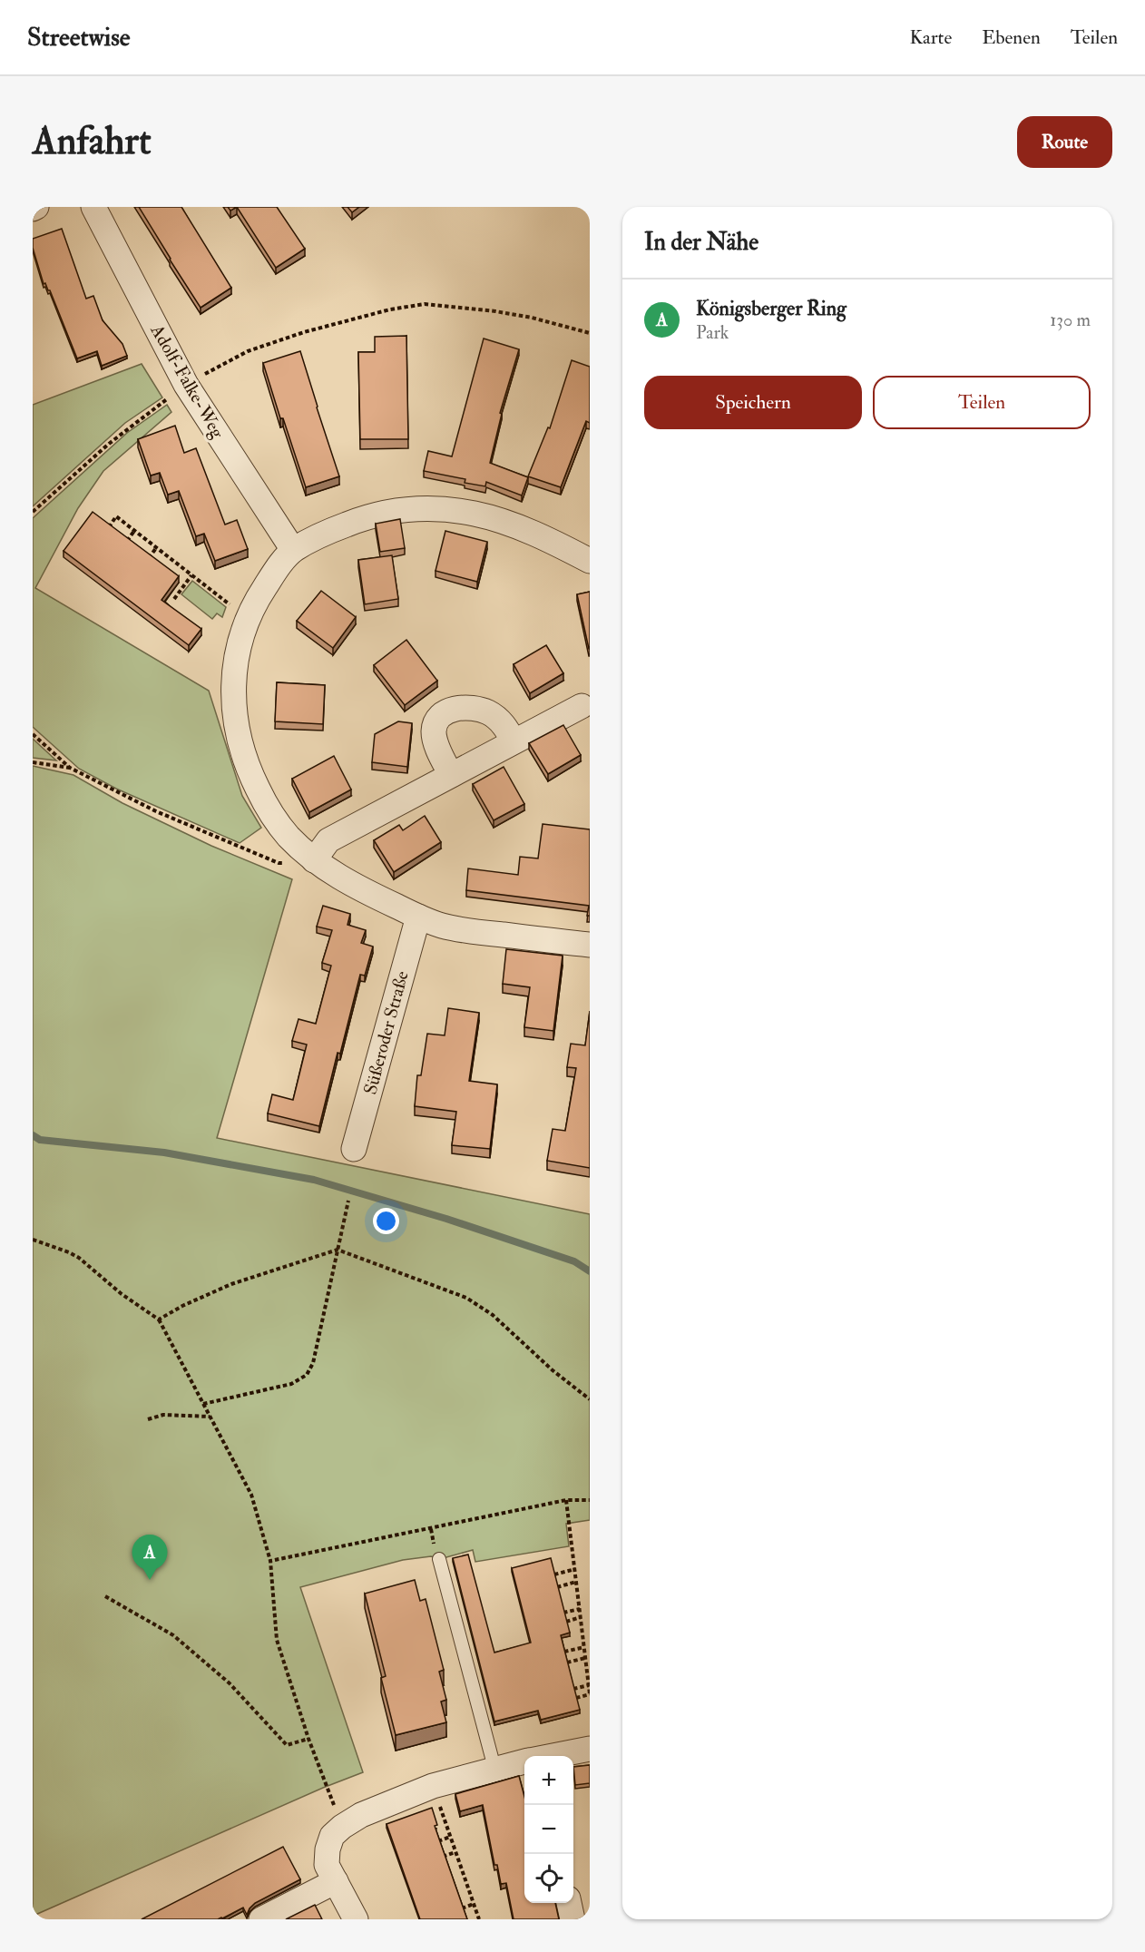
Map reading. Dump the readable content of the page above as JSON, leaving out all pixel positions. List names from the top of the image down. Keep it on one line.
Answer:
{"streets":{"street":["Adolf-Falke-Weg","Süßeroder Straße"]},"page":{"header":"Streetwise","nav":["Karte","Ebenen","Teilen"],"buttons":["Route",["Speichern","Teilen"]],"title":"Anfahrt","heading":"In der Nähe","list":[{"mark":"A","name":"Königsberger Ring","note":"Park","value":"130 m"}],"pins":"A","map_buttons":["+","−"]}}
